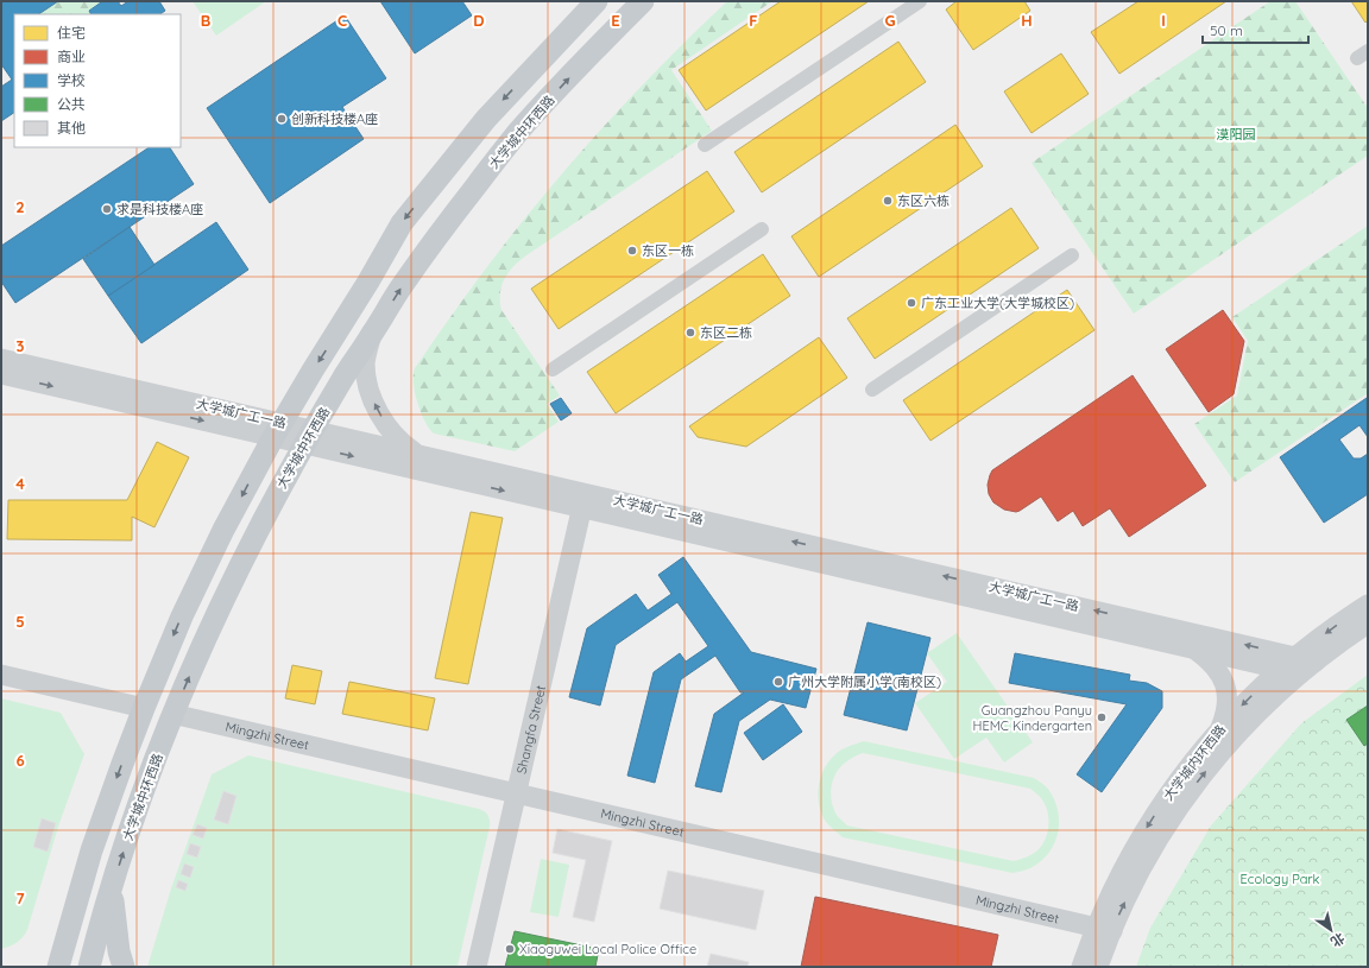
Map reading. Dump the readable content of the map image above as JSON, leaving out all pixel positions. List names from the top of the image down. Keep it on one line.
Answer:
{"streets":{"main road":["大学城中环西路","大学城广工一路","Shangfa Street","Mingzhi Street","大学城内环西路"]},"crossings":[["大学城中环西路","大学城广工一路"],["大学城中环西路","Mingzhi Street"],["大学城广工一路","Shangfa Street"],["大学城广工一路","大学城内环西路"],["Shangfa Street","Mingzhi Street"],["Mingzhi Street","大学城内环西路"]],"parks":["漠阳园","Ecology Park"],"places":["创新科技楼A座","东区六栋","求是科技楼A座","东区一栋","广东工业大学(大学城校区)","东区二栋","广州大学附属小学(南校区)","Guangzhou Panyu HEMC Kindergarten","Xiaoguwei Local Police Office"],"legend":["住宅","商业","学校","公共","其他"],"scale_bar":"50 m","north":"bottom right","grid":{"columns":["B","C","D","E","F","G","H","I"],"rows":["2","3","4","5","6","7"]}}
